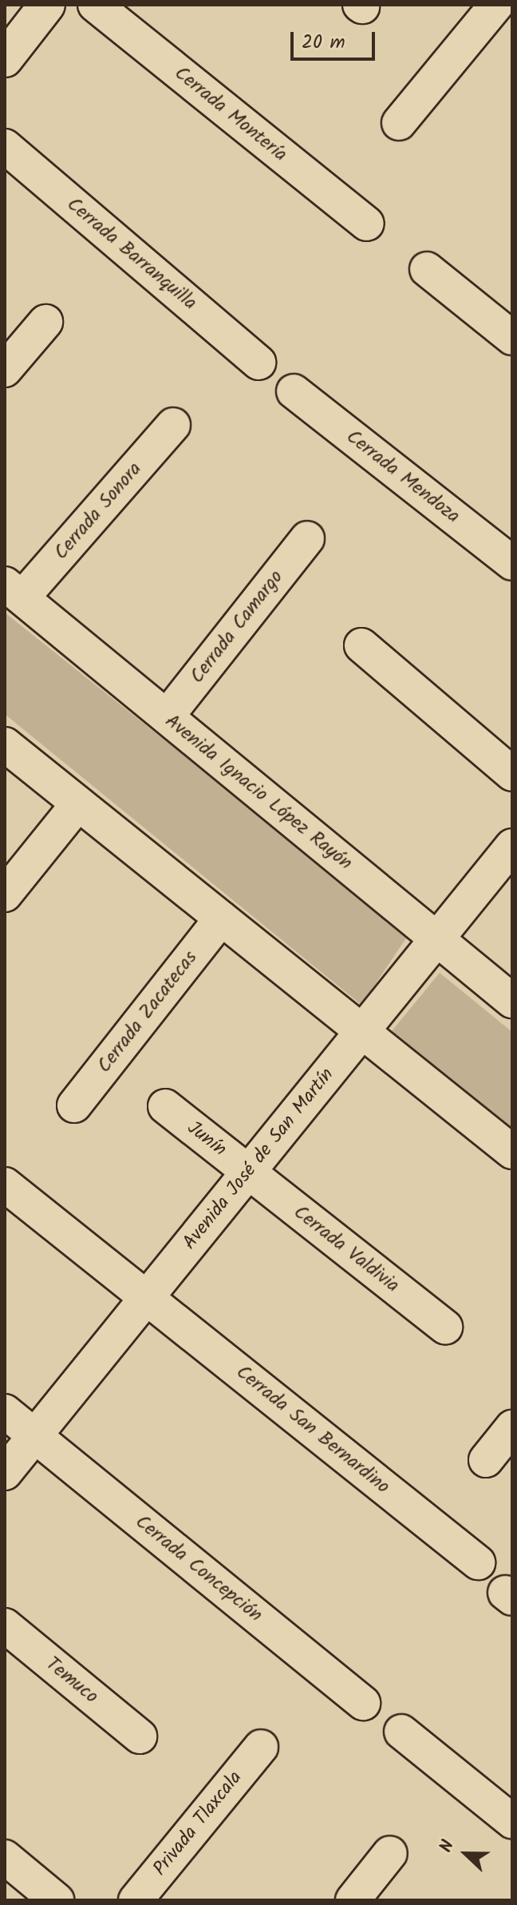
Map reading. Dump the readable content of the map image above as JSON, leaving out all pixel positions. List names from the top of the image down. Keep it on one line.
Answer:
{"streets":{"street":["Cerrada Montería","Cerrada Barranquilla","Cerrada Mendoza","Cerrada Sonora","Cerrada Camargo","Avenida Ignacio López Rayón","Cerrada Zacatecas","Junín","Avenida José de San Martín","Cerrada Valdivia","Cerrada San Bernardino","Cerrada Concepción","Temuco","Privada Tlaxcala"]},"crossings":[["Cerrada Sonora","Avenida Ignacio López Rayón"],["Cerrada Camargo","Avenida Ignacio López Rayón"],["Avenida Ignacio López Rayón","Avenida José de San Martín"],["Junín","Avenida José de San Martín"],["Junín","Cerrada Valdivia"],["Avenida José de San Martín","Cerrada Valdivia"],["Avenida José de San Martín","Cerrada San Bernardino"],["Avenida José de San Martín","Cerrada Concepción"]],"scale_bar":"20 m","north":"left"}
